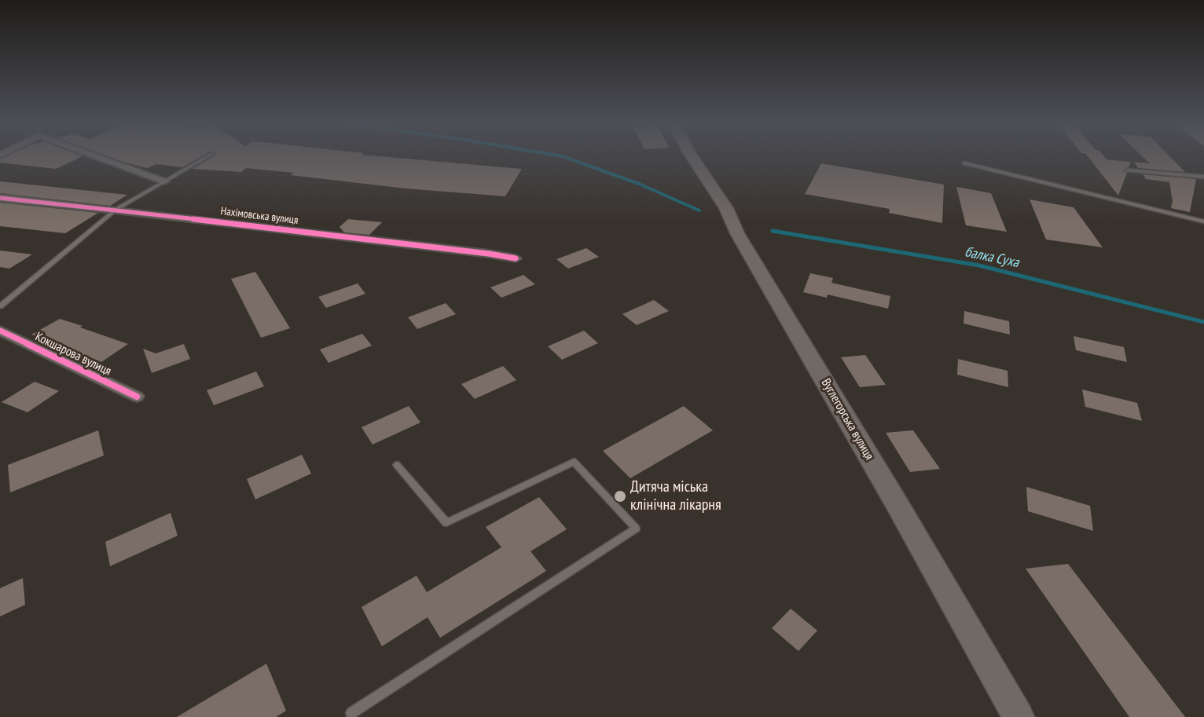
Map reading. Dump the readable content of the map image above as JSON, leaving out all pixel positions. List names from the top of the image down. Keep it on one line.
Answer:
{"streets":{"main road":["Вуглегорська вулиця"],"street":["Нахімовська вулиця","Кокшарова вулиця"]},"water":["балка Суха"],"places":["Дитяча міська клінічна лікарня"]}
